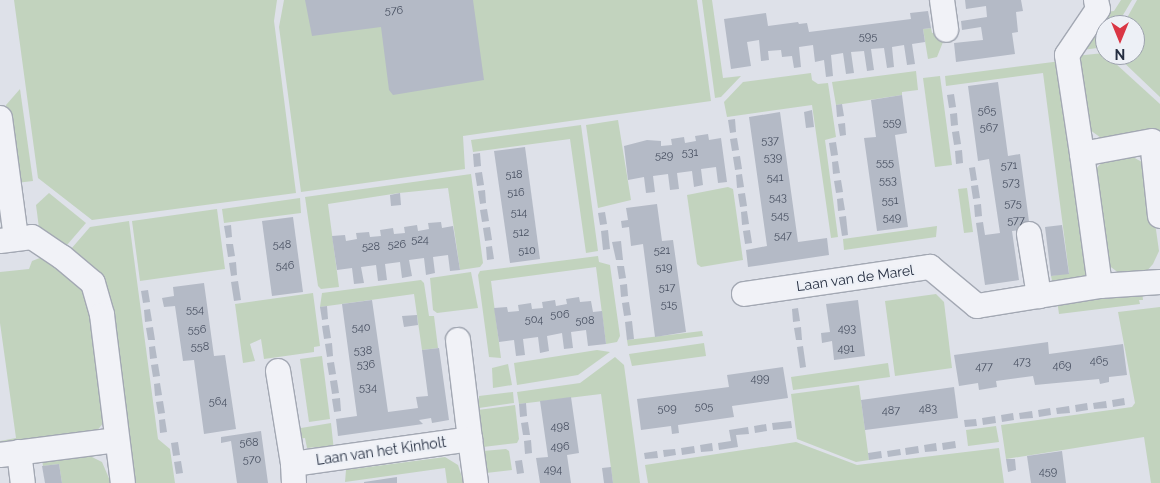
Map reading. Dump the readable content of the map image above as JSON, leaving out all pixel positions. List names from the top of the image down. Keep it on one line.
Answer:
{"streets":{"street":["Laan van de Marel","Laan van het Kinholt"]},"house_numbers":["576","595","565","559","567","537","531","529","539","555","571","518","541","553","573","516","543","551","575","514","545","549","577","512","547","524","548","526","528","510","521","546","519","517","515","554","506","504","508","540","493","556","558","491","538","465","473","536","469","477","499","534","564","505","509","483","487","498","568","496","570","494","459"],"north":"bottom"}
